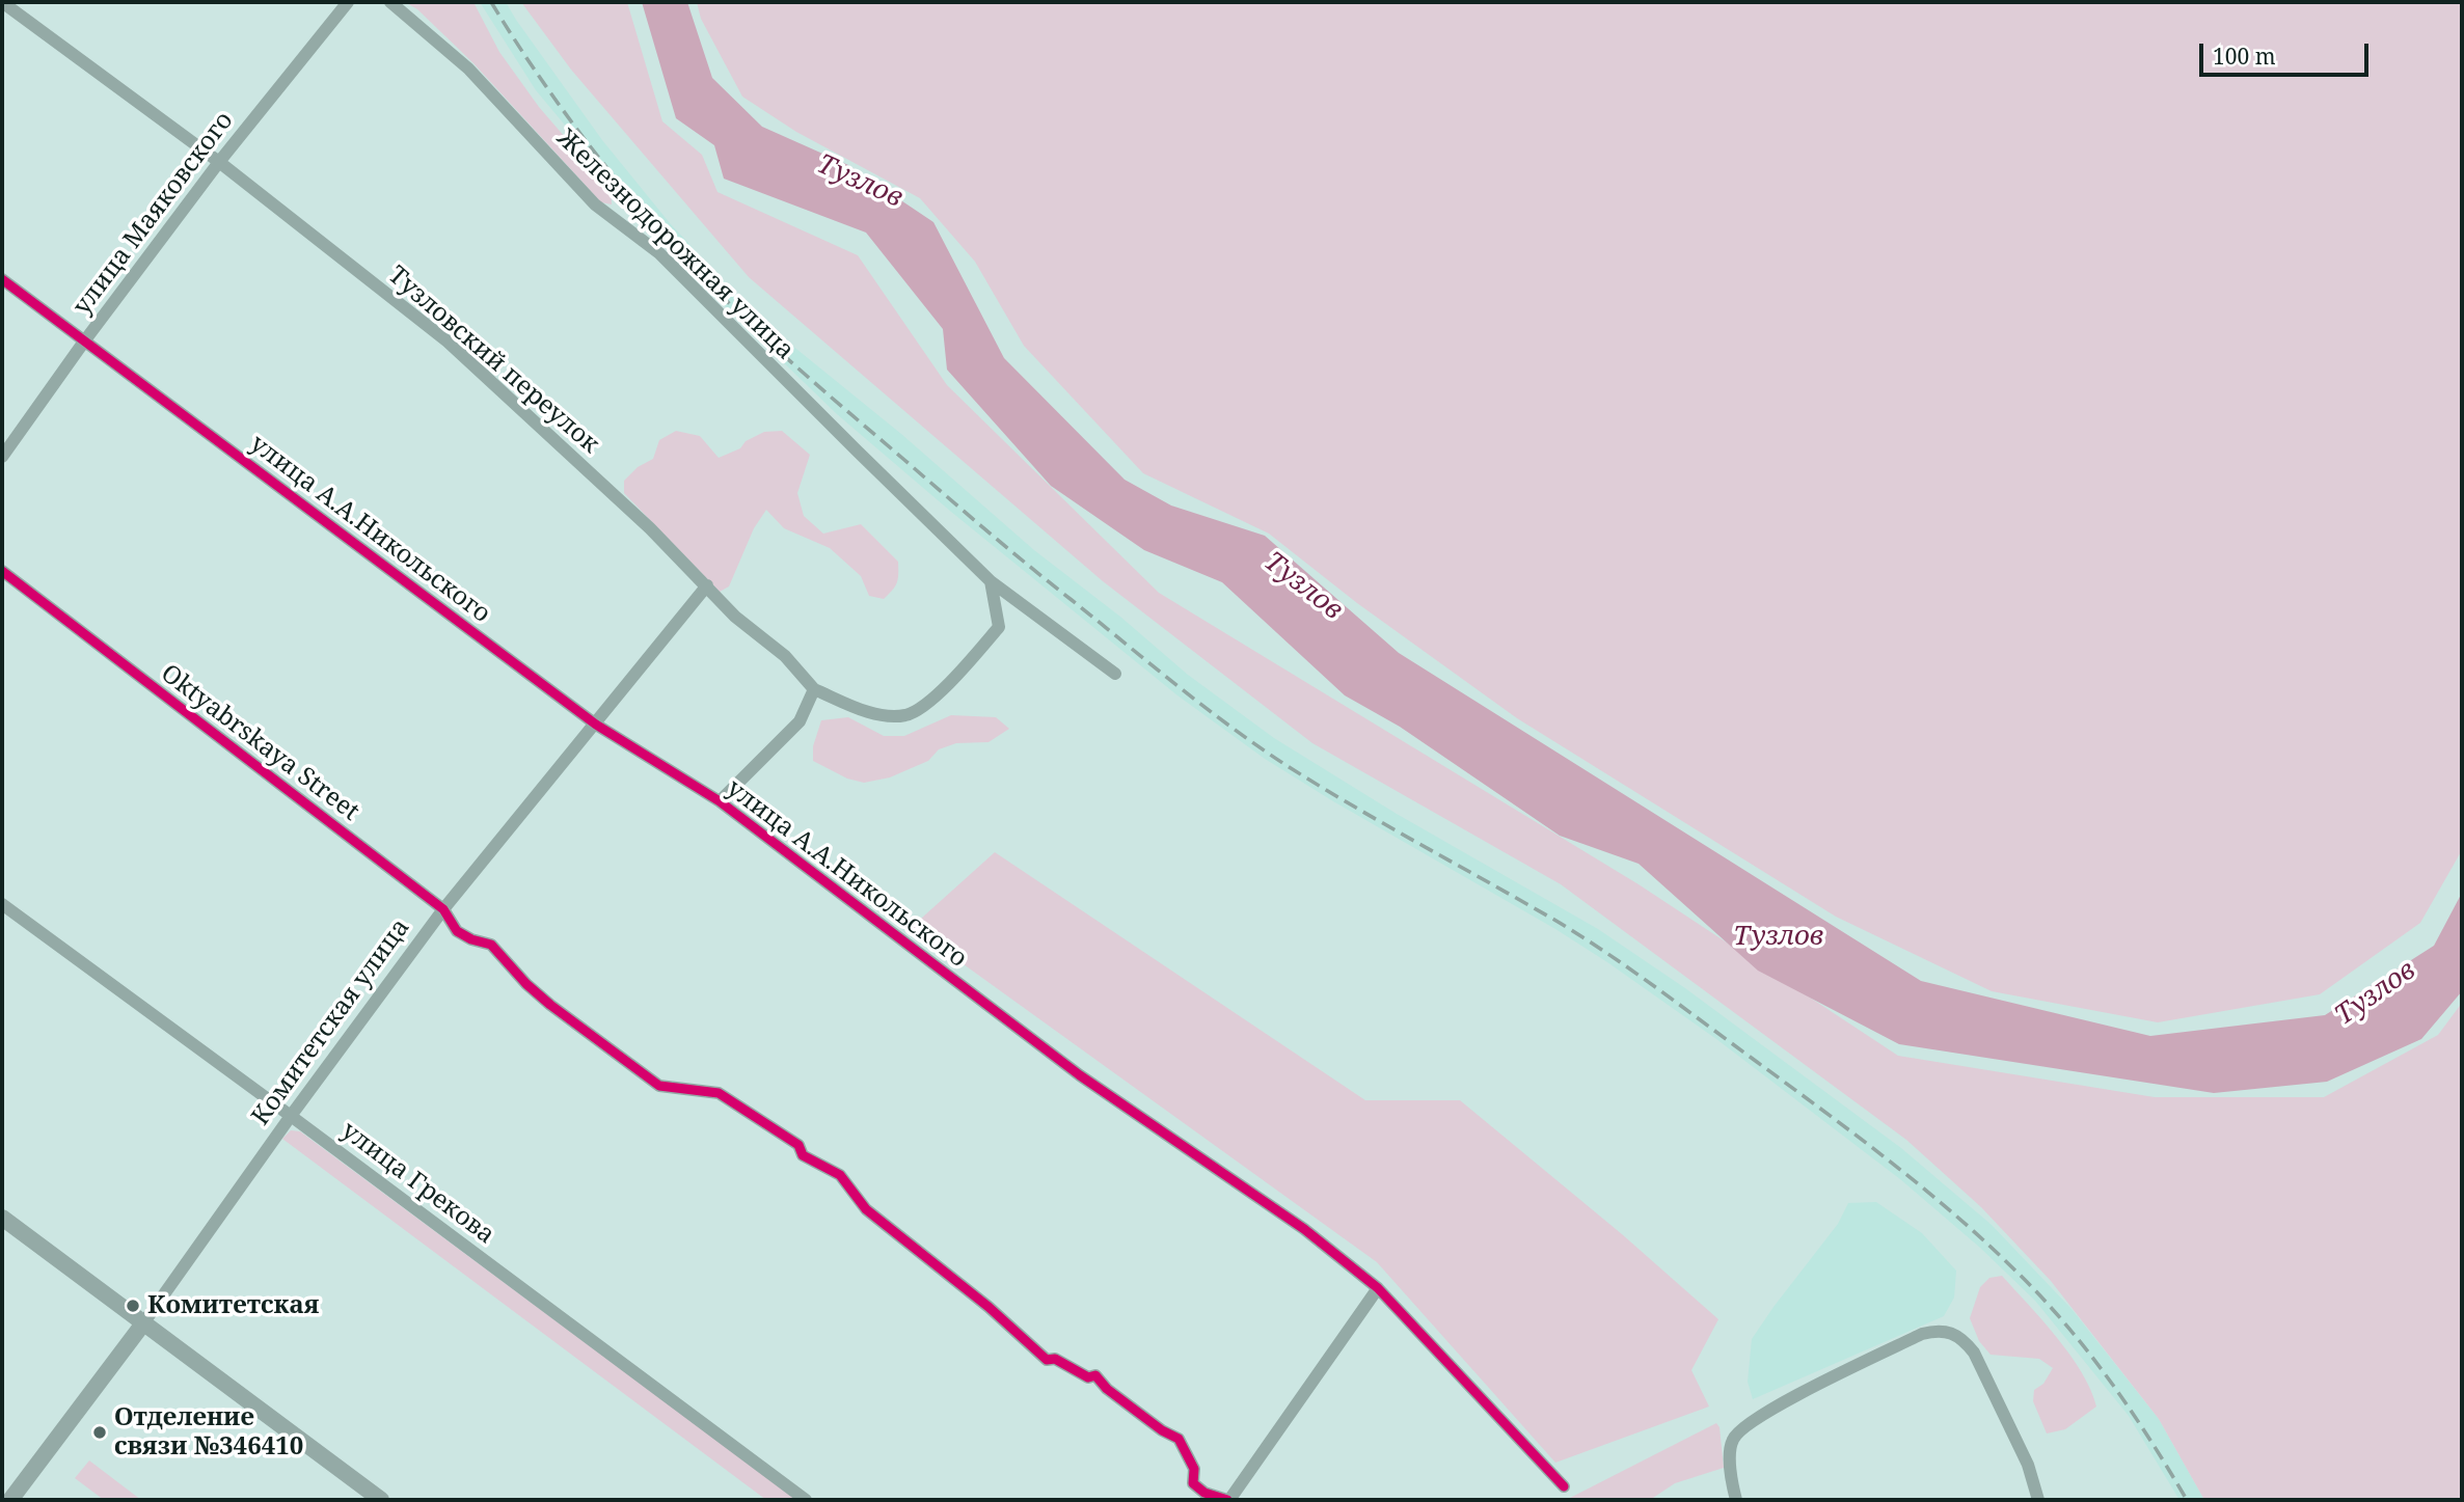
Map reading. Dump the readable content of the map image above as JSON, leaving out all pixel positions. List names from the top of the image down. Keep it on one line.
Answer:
{"streets":{"street":["улица Маяковского","Железнодорожная улица","Тузловский переулок","улица А.А.Никольского","Oktyabrskaya Street","Комитетская улица","улица Грекова"]},"crossings":[["улица Маяковского","Тузловский переулок"],["улица Маяковского","улица А.А.Никольского"],["Тузловский переулок","Комитетская улица"],["улица А.А.Никольского","Комитетская улица"],["Oktyabrskaya Street","Комитетская улица"],["Комитетская улица","улица Грекова"]],"water":["Тузлов"],"places":["Комитетская","Отделение связи №346410"],"scale_bar":"100 m"}
